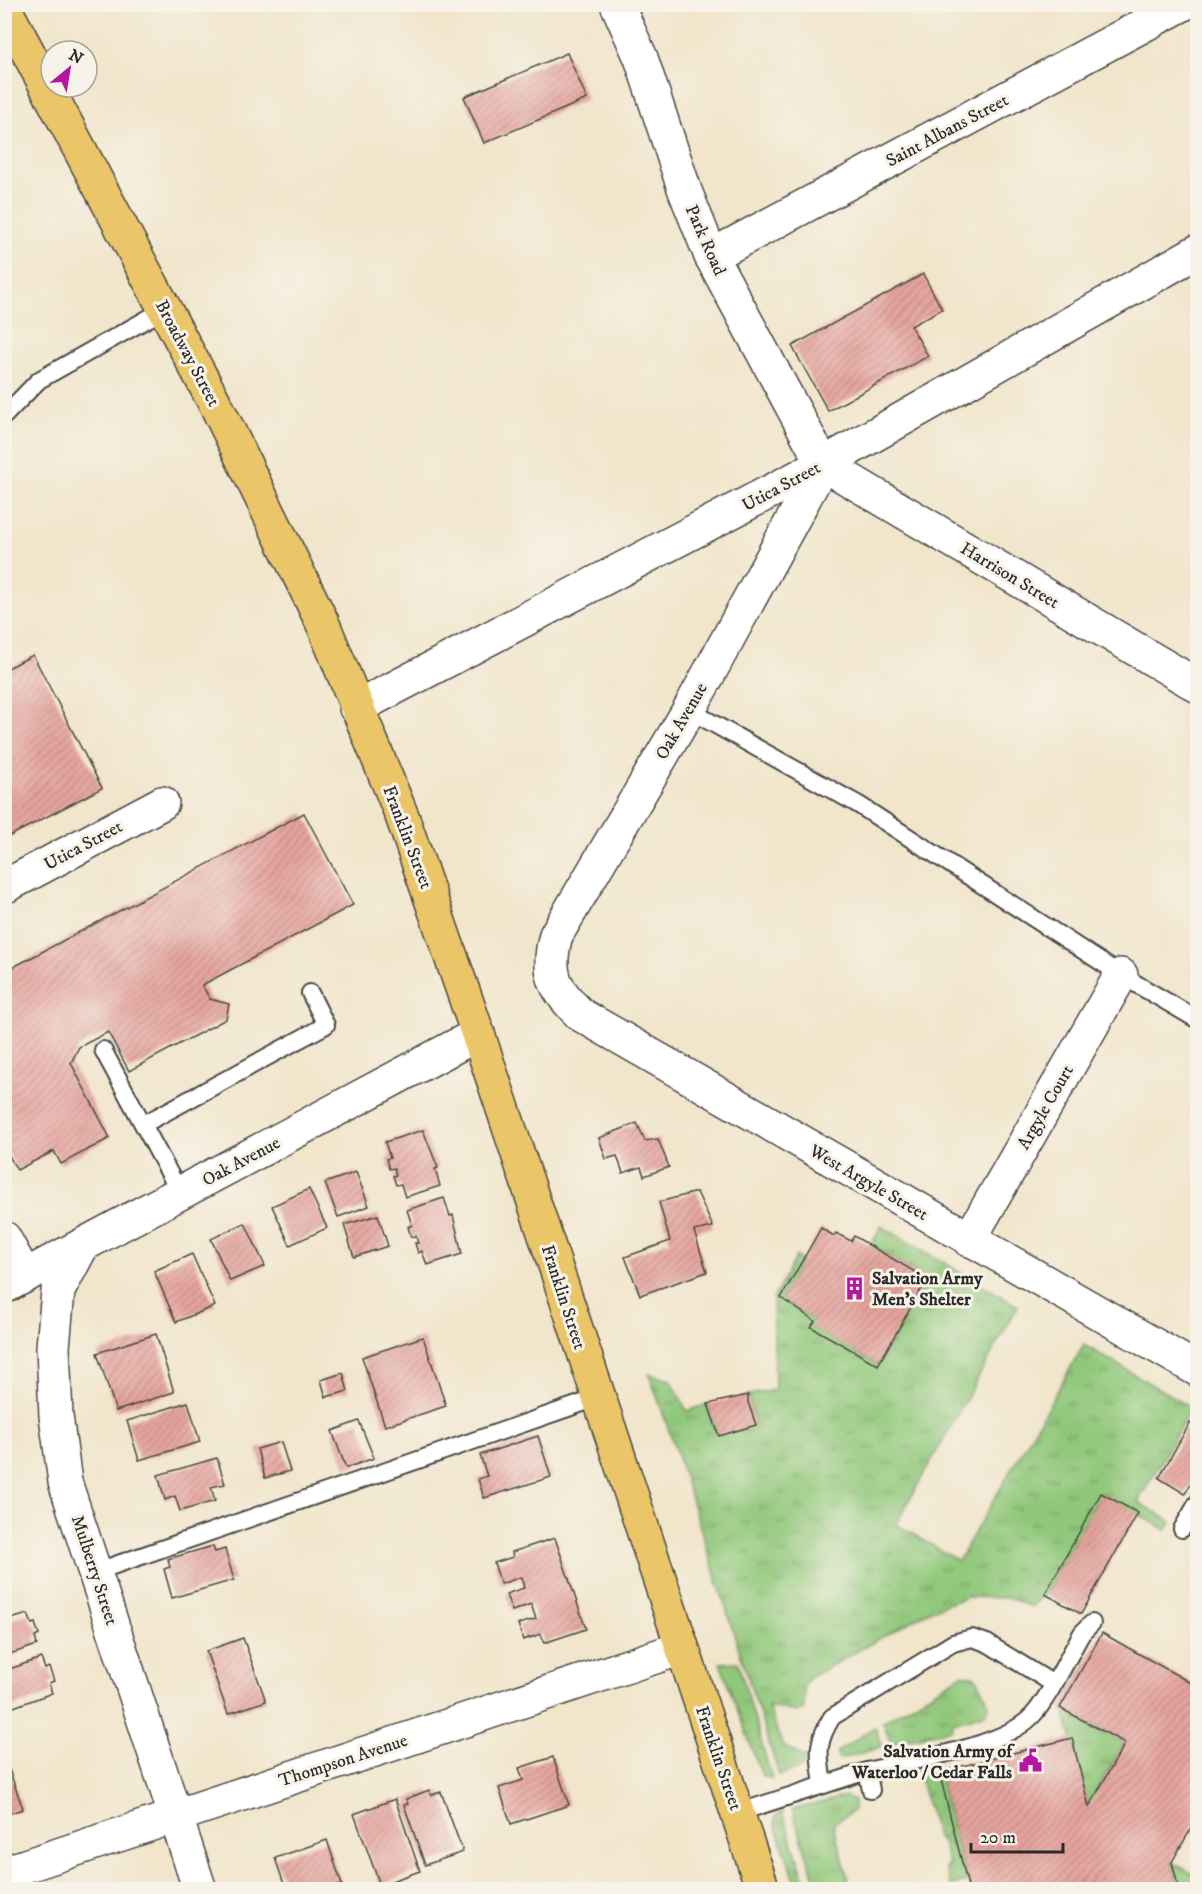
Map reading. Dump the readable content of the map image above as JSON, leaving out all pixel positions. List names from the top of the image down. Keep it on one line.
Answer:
{"streets":{"main road":["Broadway Street","Franklin Street"],"street":["Saint Albans Street","Park Road","Utica Street","Harrison Street","Oak Avenue","Argyle Court","West Argyle Street","Mulberry Street","Thompson Avenue"]},"crossings":[["Saint Albans Street","Park Road"],["Park Road","Utica Street"],["Park Road","Harrison Street"],["Park Road","Oak Avenue"],["Broadway Street","Utica Street"],["Broadway Street","Franklin Street"],["Utica Street","Harrison Street"],["Utica Street","Oak Avenue"],["Utica Street","Franklin Street"],["Harrison Street","Oak Avenue"],["Oak Avenue","Franklin Street"],["Oak Avenue","West Argyle Street"],["Oak Avenue","Mulberry Street"],["Franklin Street","Thompson Avenue"],["Argyle Court","West Argyle Street"],["Mulberry Street","Thompson Avenue"]],"places":{"building":["Salvation Army Men's Shelter"],"public building":["Salvation Army of Waterloo / Cedar Falls"]},"scale_bar":"20 m","north":"top right"}
